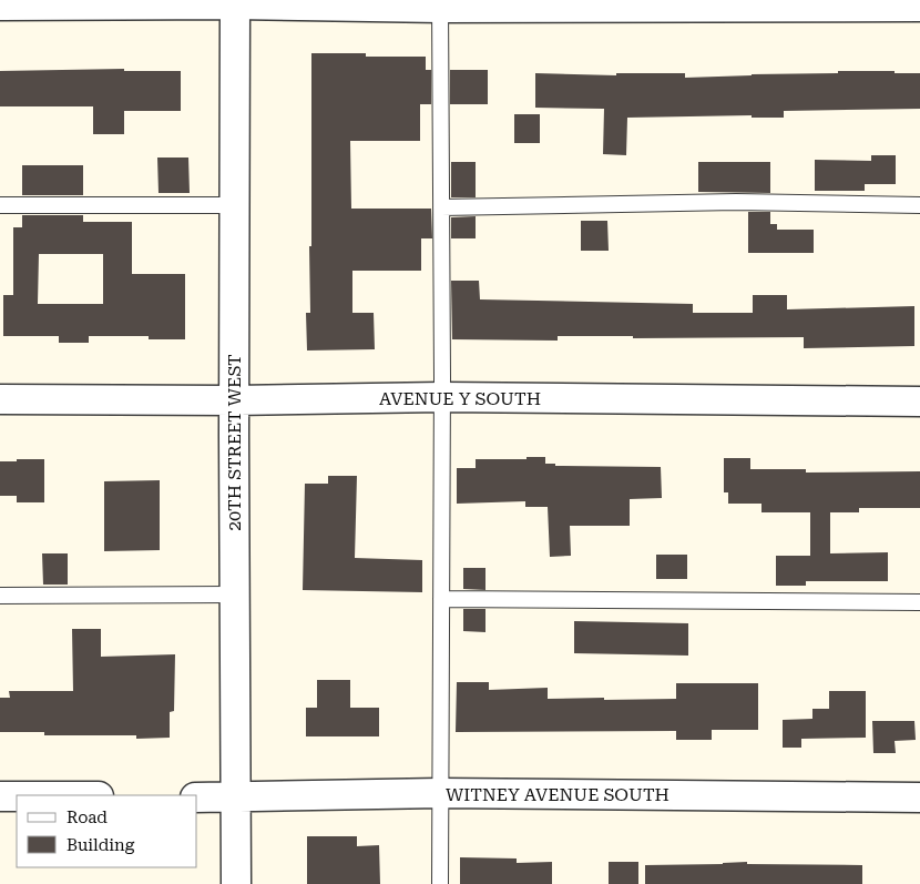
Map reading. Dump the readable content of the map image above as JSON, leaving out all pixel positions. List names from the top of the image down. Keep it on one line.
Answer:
{"streets":{"street":["AVENUE Y SOUTH","20TH STREET WEST","WITNEY AVENUE SOUTH"]},"crossings":[["AVENUE Y SOUTH","20TH STREET WEST"],["20TH STREET WEST","WITNEY AVENUE SOUTH"]],"legend":["Road","Building"]}
